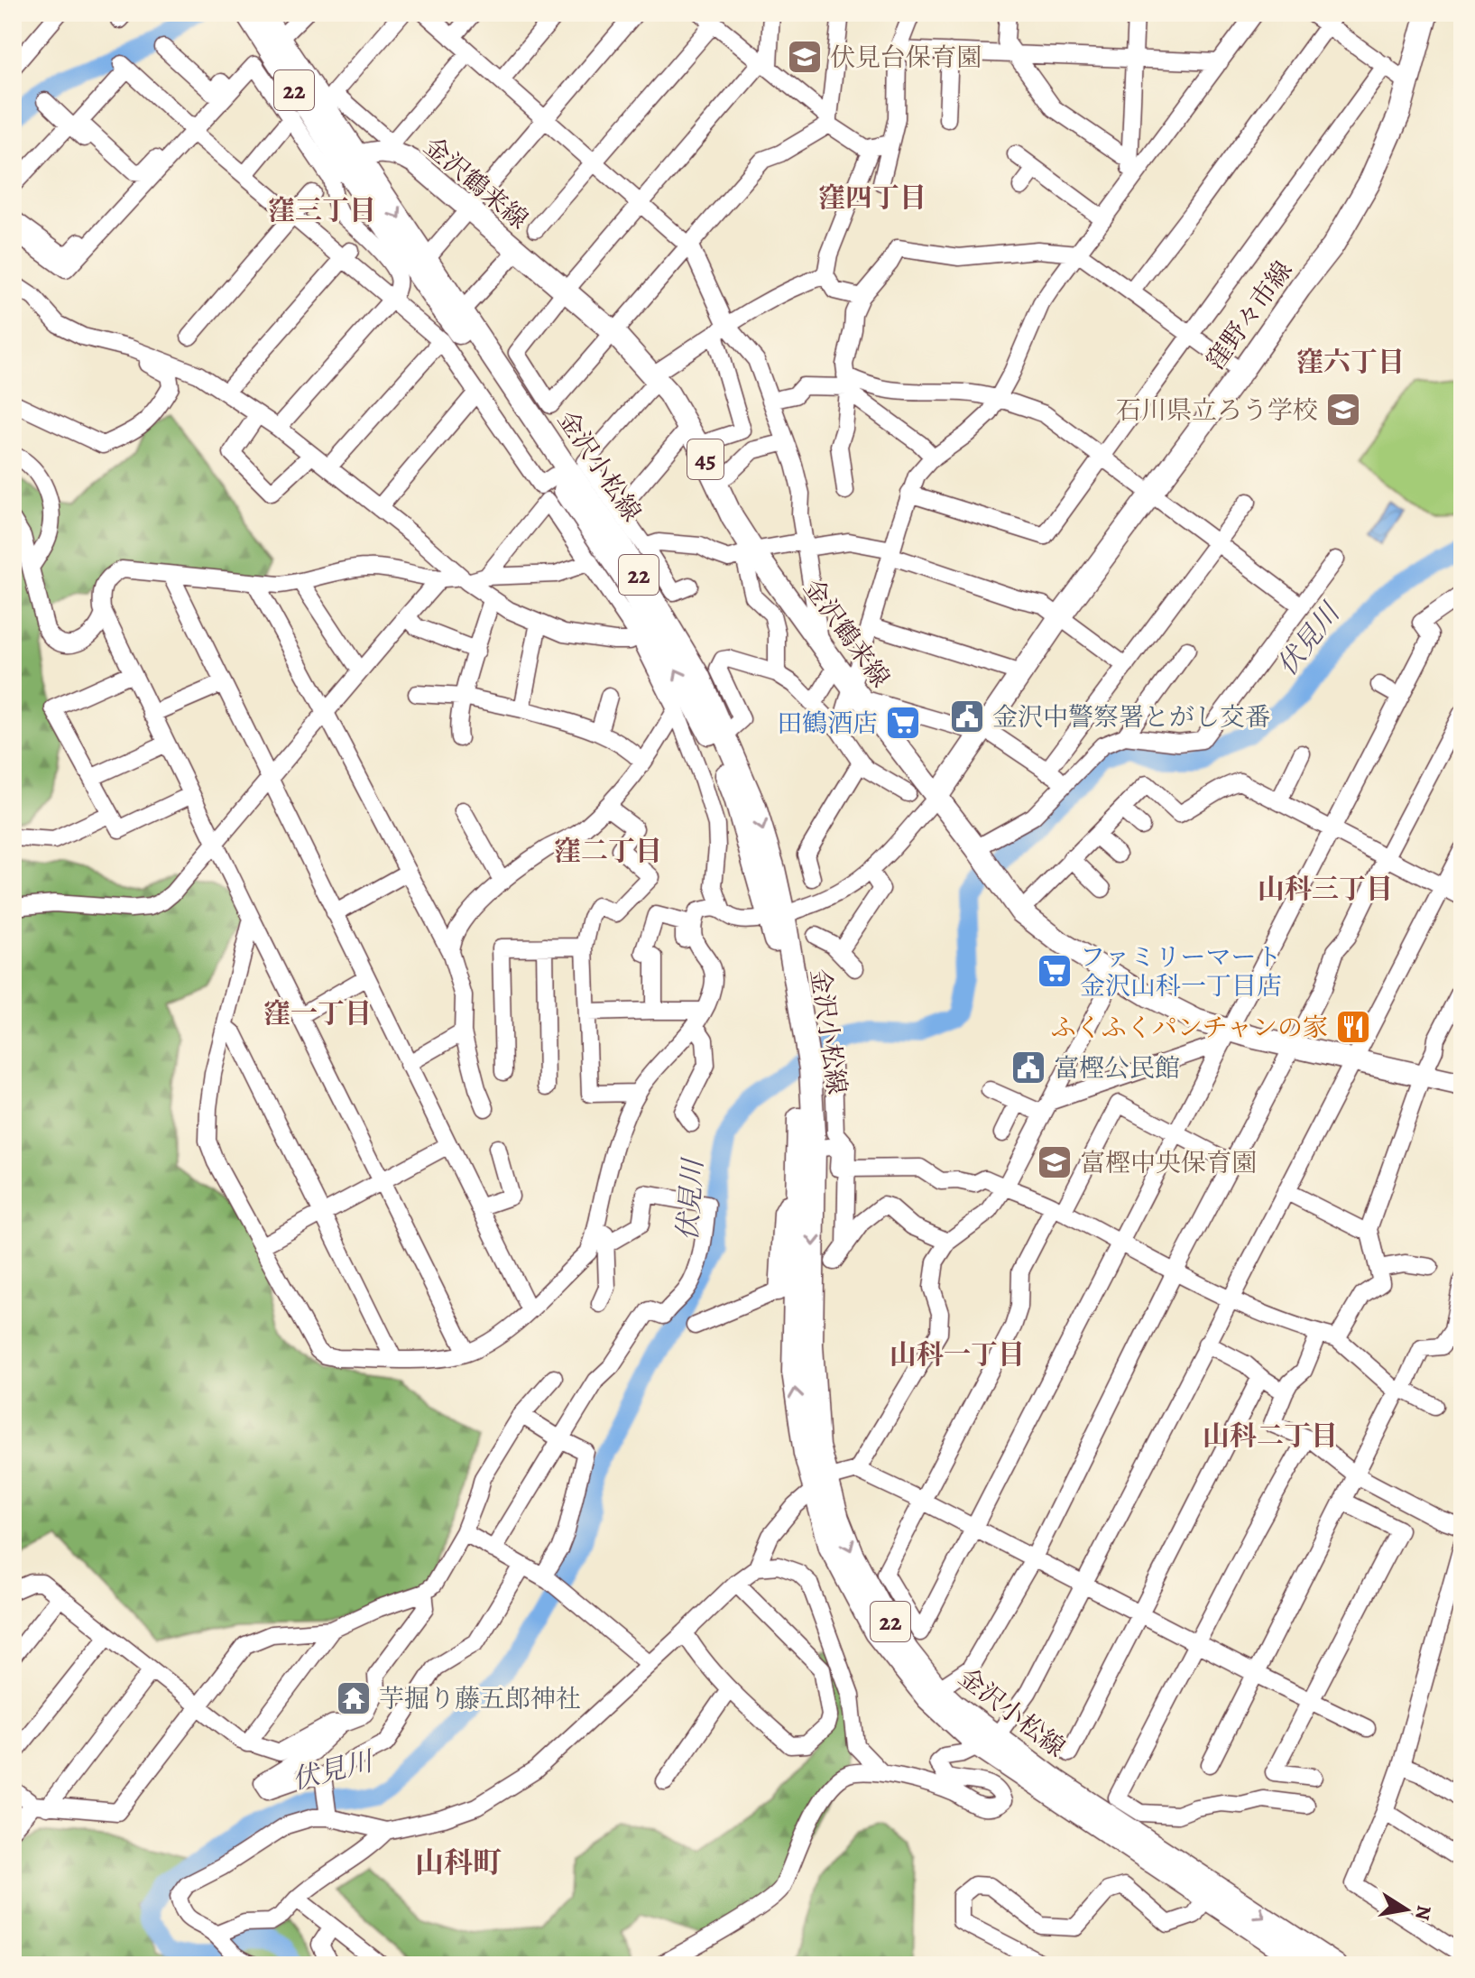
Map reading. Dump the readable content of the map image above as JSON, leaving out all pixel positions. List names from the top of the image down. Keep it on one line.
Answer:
{"streets":{"main road":["22","金沢鶴来線","窪野々市線","45","金沢小松線"]},"crossings":[["金沢鶴来線","窪野々市線"],["金沢鶴来線","金沢小松線"]],"districts":["窪四丁目","窪三丁目","窪六丁目","窪二丁目","山科三丁目","窪一丁目","山科一丁目","山科二丁目","山科町"],"water":["伏見川"],"places":{"school or university":["伏見台保育園","石川県立ろう学校","富樫中央保育園"],"public building":["金沢中警察署とがし交番","富樫公民館"],"supermarket":["田鶴酒店","ファミリーマート 金沢山科一丁目店"],"restaurant":["ふくふくパンチャンの家"],"temple":["芋掘り藤五郎神社"]},"north":"right"}
